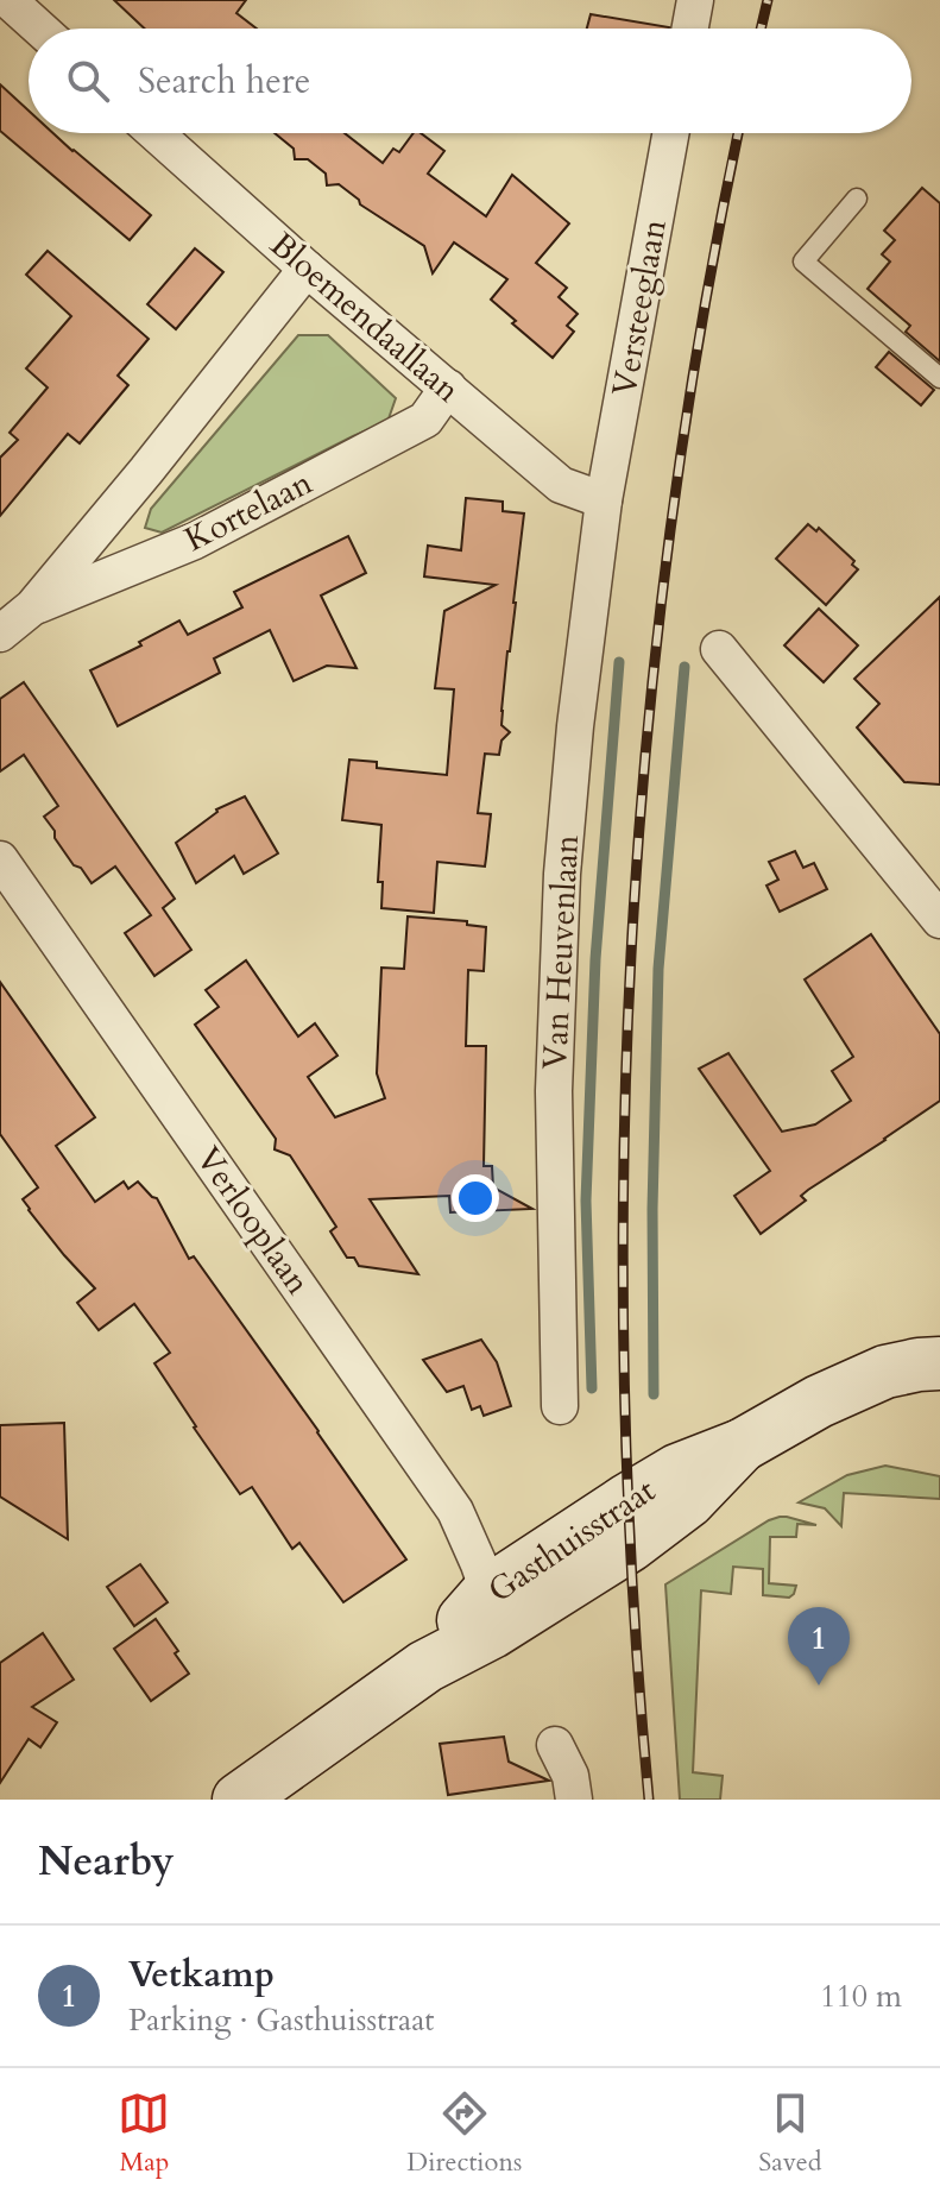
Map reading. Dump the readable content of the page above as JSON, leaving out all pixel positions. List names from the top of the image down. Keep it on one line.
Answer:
{"streets":{"main road":["Gasthuisstraat"],"street":["Versteeglaan","Bloemendaallaan","Kortelaan","Van Heuvenlaan","Verlooplaan"]},"crossings":[["Versteeglaan","Bloemendaallaan"],["Versteeglaan","Van Heuvenlaan"],["Bloemendaallaan","Kortelaan"],["Bloemendaallaan","Van Heuvenlaan"],["Verlooplaan","Gasthuisstraat"]],"page":{"search":"Search here","pins":"1","heading":"Nearby","list":[{"mark":"1","name":"Vetkamp","note":"Parking · Gasthuisstraat","value":"110 m"}],"nav":["Map","Directions","Saved"]}}
